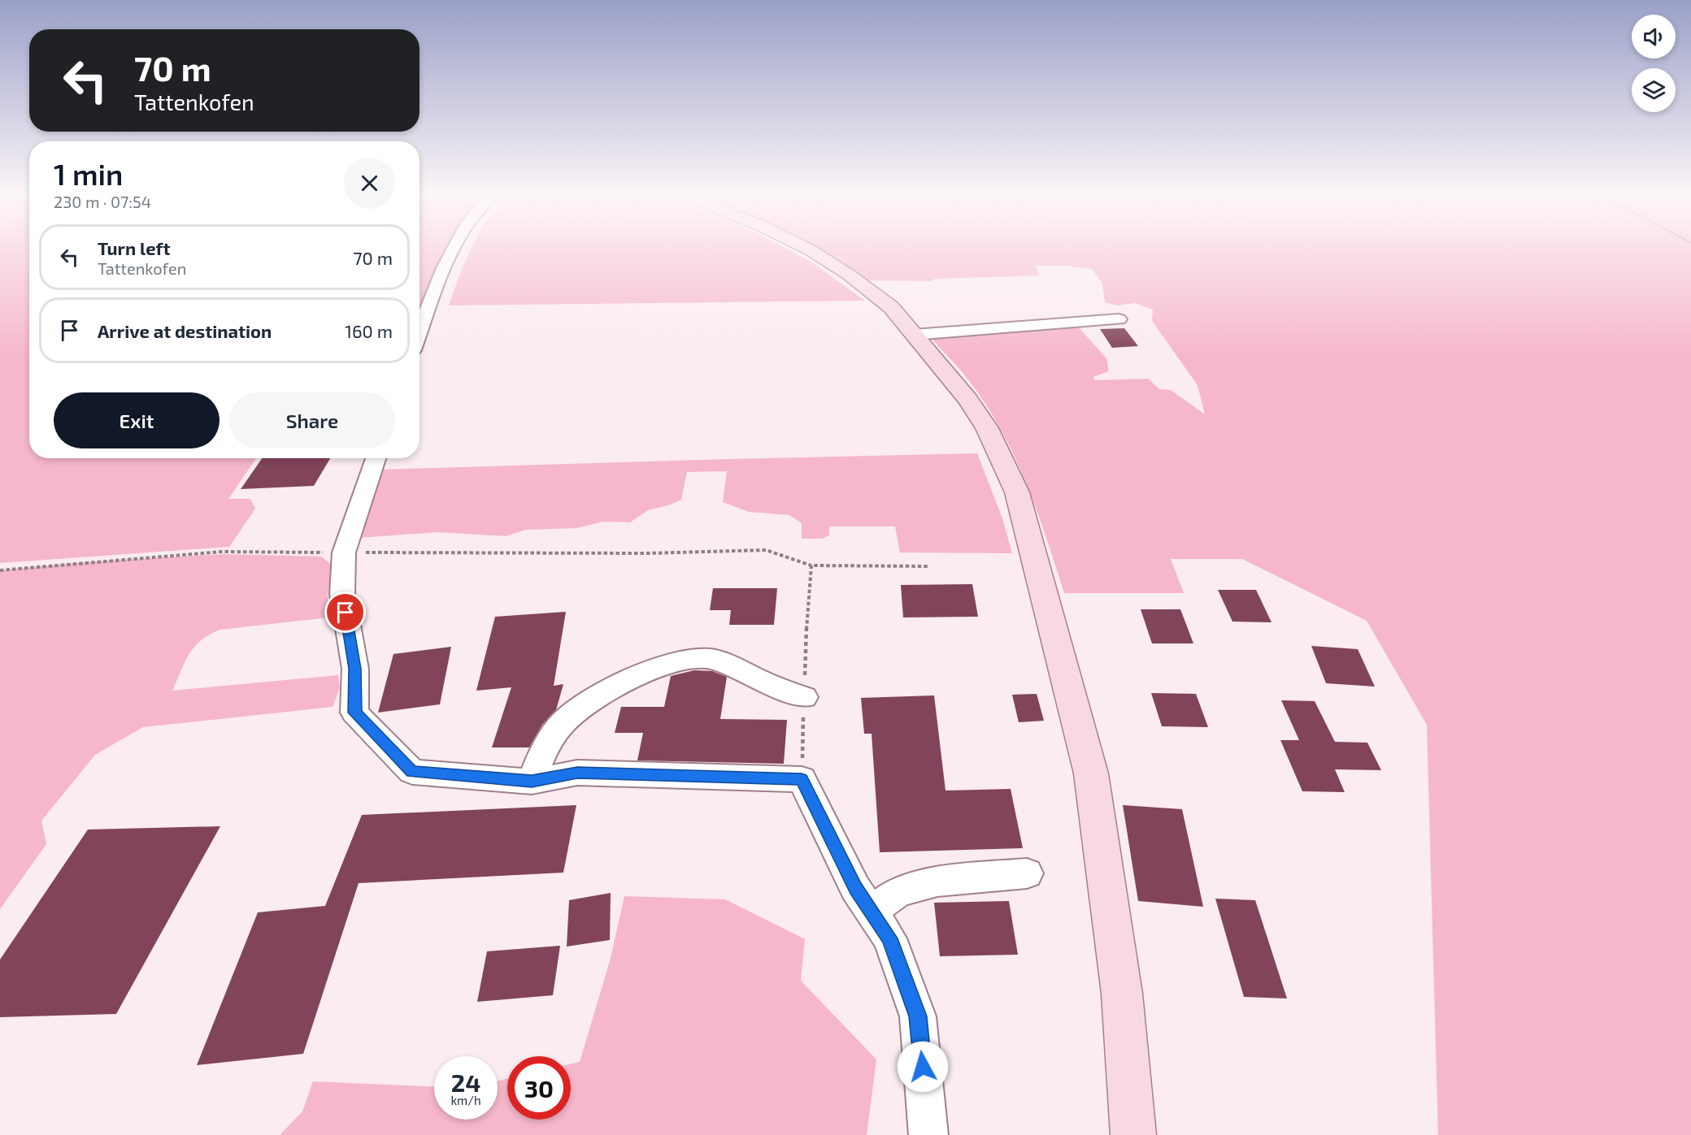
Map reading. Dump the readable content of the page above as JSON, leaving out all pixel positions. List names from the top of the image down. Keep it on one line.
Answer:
{"page":{"turn":["70 m","Tattenkofen"],"heading":["1 min","230 m · 07:54"],"list":[{"name":"Turn left","note":"Tattenkofen","value":"70 m"},{"name":"Arrive at destination","value":"160 m"}],"buttons":["Exit","Share"],"speed":"24 km/h","limit":"30"}}
